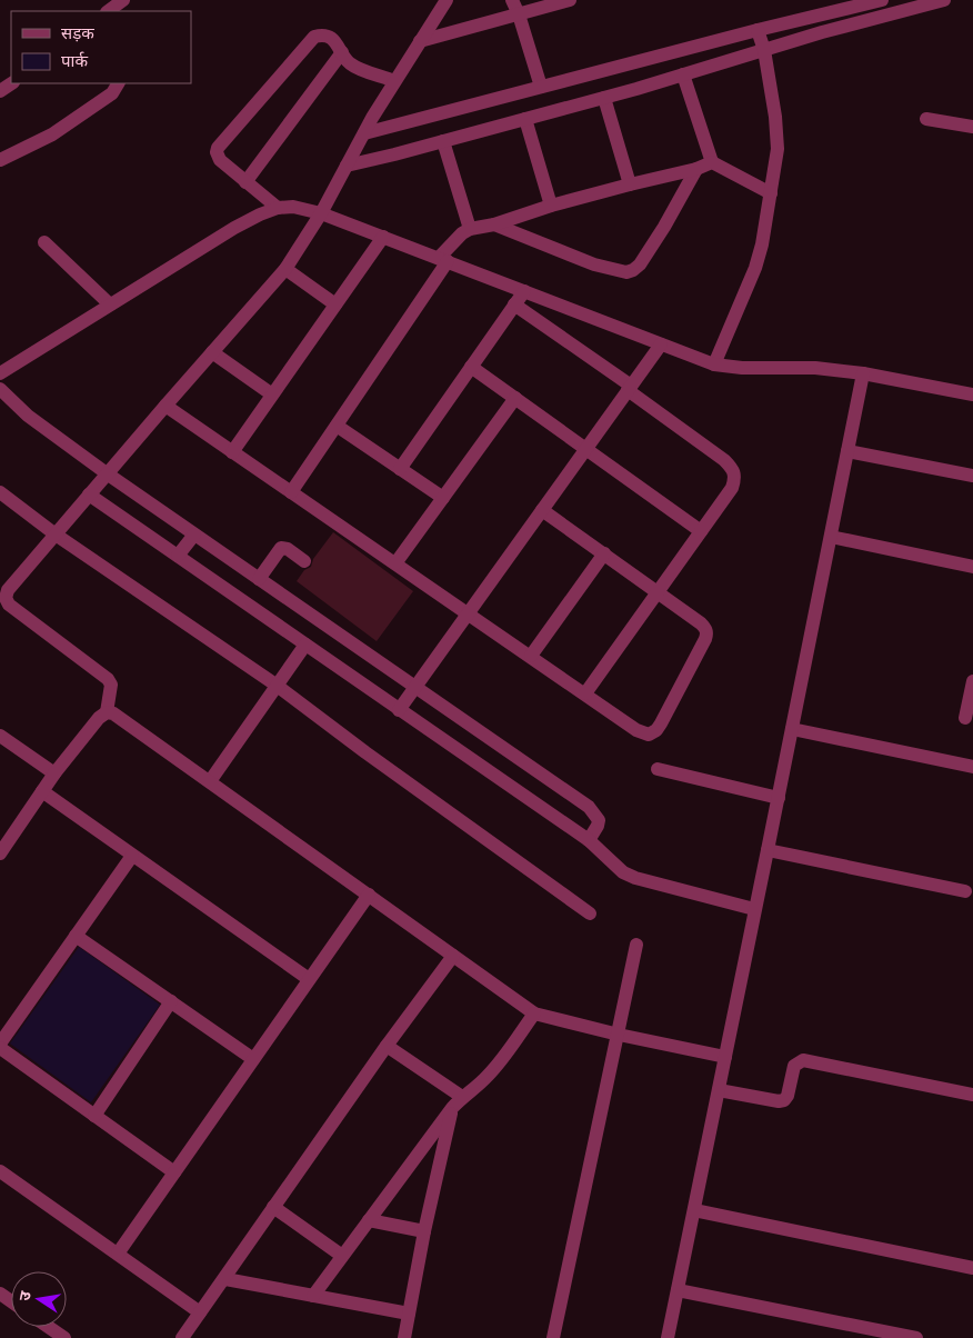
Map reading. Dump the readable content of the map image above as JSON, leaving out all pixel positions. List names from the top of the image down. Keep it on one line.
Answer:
{"legend":["सड़क","पार्क"],"north":"left"}
